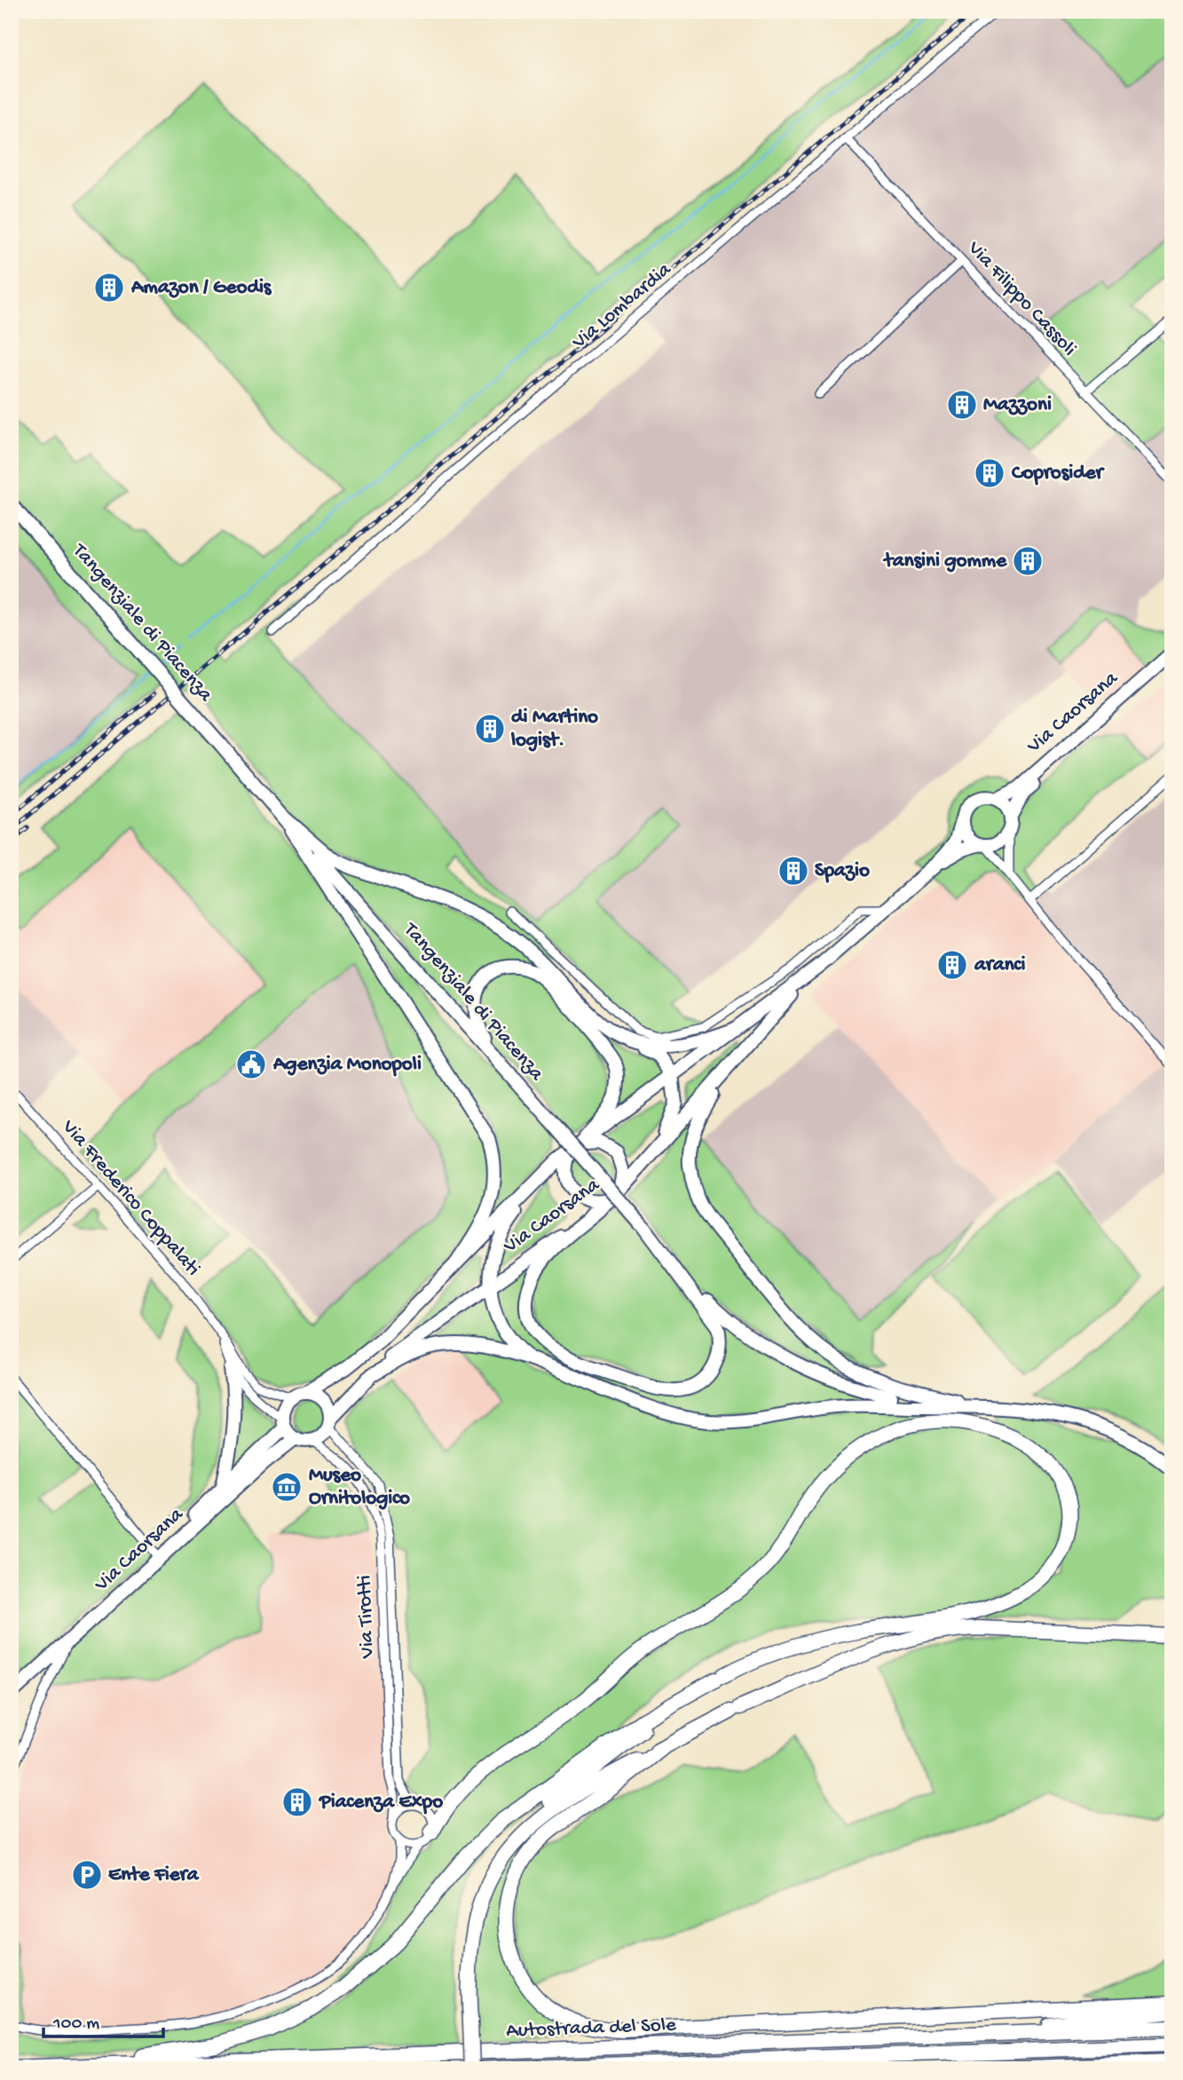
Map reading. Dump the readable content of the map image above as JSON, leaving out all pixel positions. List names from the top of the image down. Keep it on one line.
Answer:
{"streets":{"highway":["Autostrada del Sole"],"main road":["Tangenziale di Piacenza","Via Caorsana"],"street":["Via Filippo Cassoli","Via Lombardia","Via Frederico Coppalati","Via Tirotti"]},"crossings":[["Via Filippo Cassoli","Via Lombardia"],["Via Caorsana","Via Frederico Coppalati"],["Via Caorsana","Via Tirotti"],["Via Frederico Coppalati","Via Tirotti"]],"places":{"building":["Amazon / Geodis","Mazzoni","Coprosider","tansini gomme","di Martino logist.","Spazio","aranci","Piacenza Expo"],"public building":["Agenzia Monopoli"],"museum":["Museo Ornitologico"],"parking":["Ente Fiera"]},"scale_bar":"100 m"}
